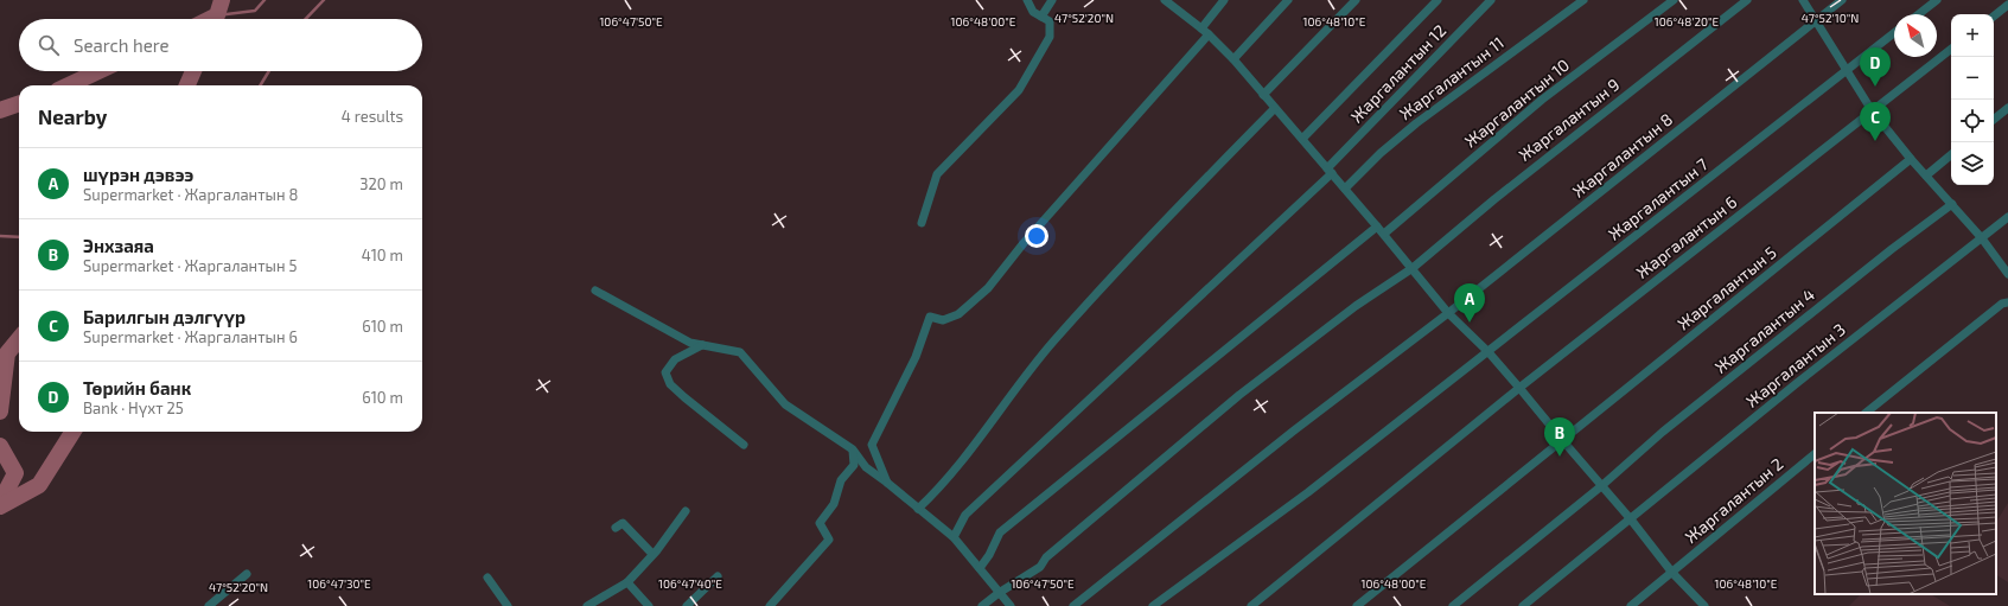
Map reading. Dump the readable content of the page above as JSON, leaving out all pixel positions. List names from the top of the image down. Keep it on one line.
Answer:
{"streets":{"street":["Жаргалантын 12","Жаргалантын 11","Жаргалантын 10","Жаргалантын 9","Жаргалантын 8","Жаргалантын 7","Жаргалантын 6","Жаргалантын 5","Жаргалантын 4","Жаргалантын 3","Жаргалантын 2"]},"north":"top left","page":{"map_buttons":["+","−"],"search":"Search here","pins":["D","C","A","B"],"heading":["Nearby","4 results"],"list":[{"mark":"A","name":"шүрэн дэвээ","note":"Supermarket · Жаргалантын 8","value":"320 m"},{"mark":"B","name":"Энхзаяа","note":"Supermarket · Жаргалантын 5","value":"410 m"},{"mark":"C","name":"Барилгын дэлгүүр","note":"Supermarket · Жаргалантын 6","value":"610 m"},{"mark":"D","name":"Төрийн банк","note":"Bank · Нүхт 25","value":"610 m"}]},"coordinates":["47°52'20\"N","47°52'10\"N","106°48'10\"E","106°48'20\"E","106°47'50\"E","106°48'00\"E","106°47'30\"E","106°47'40\"E"]}
